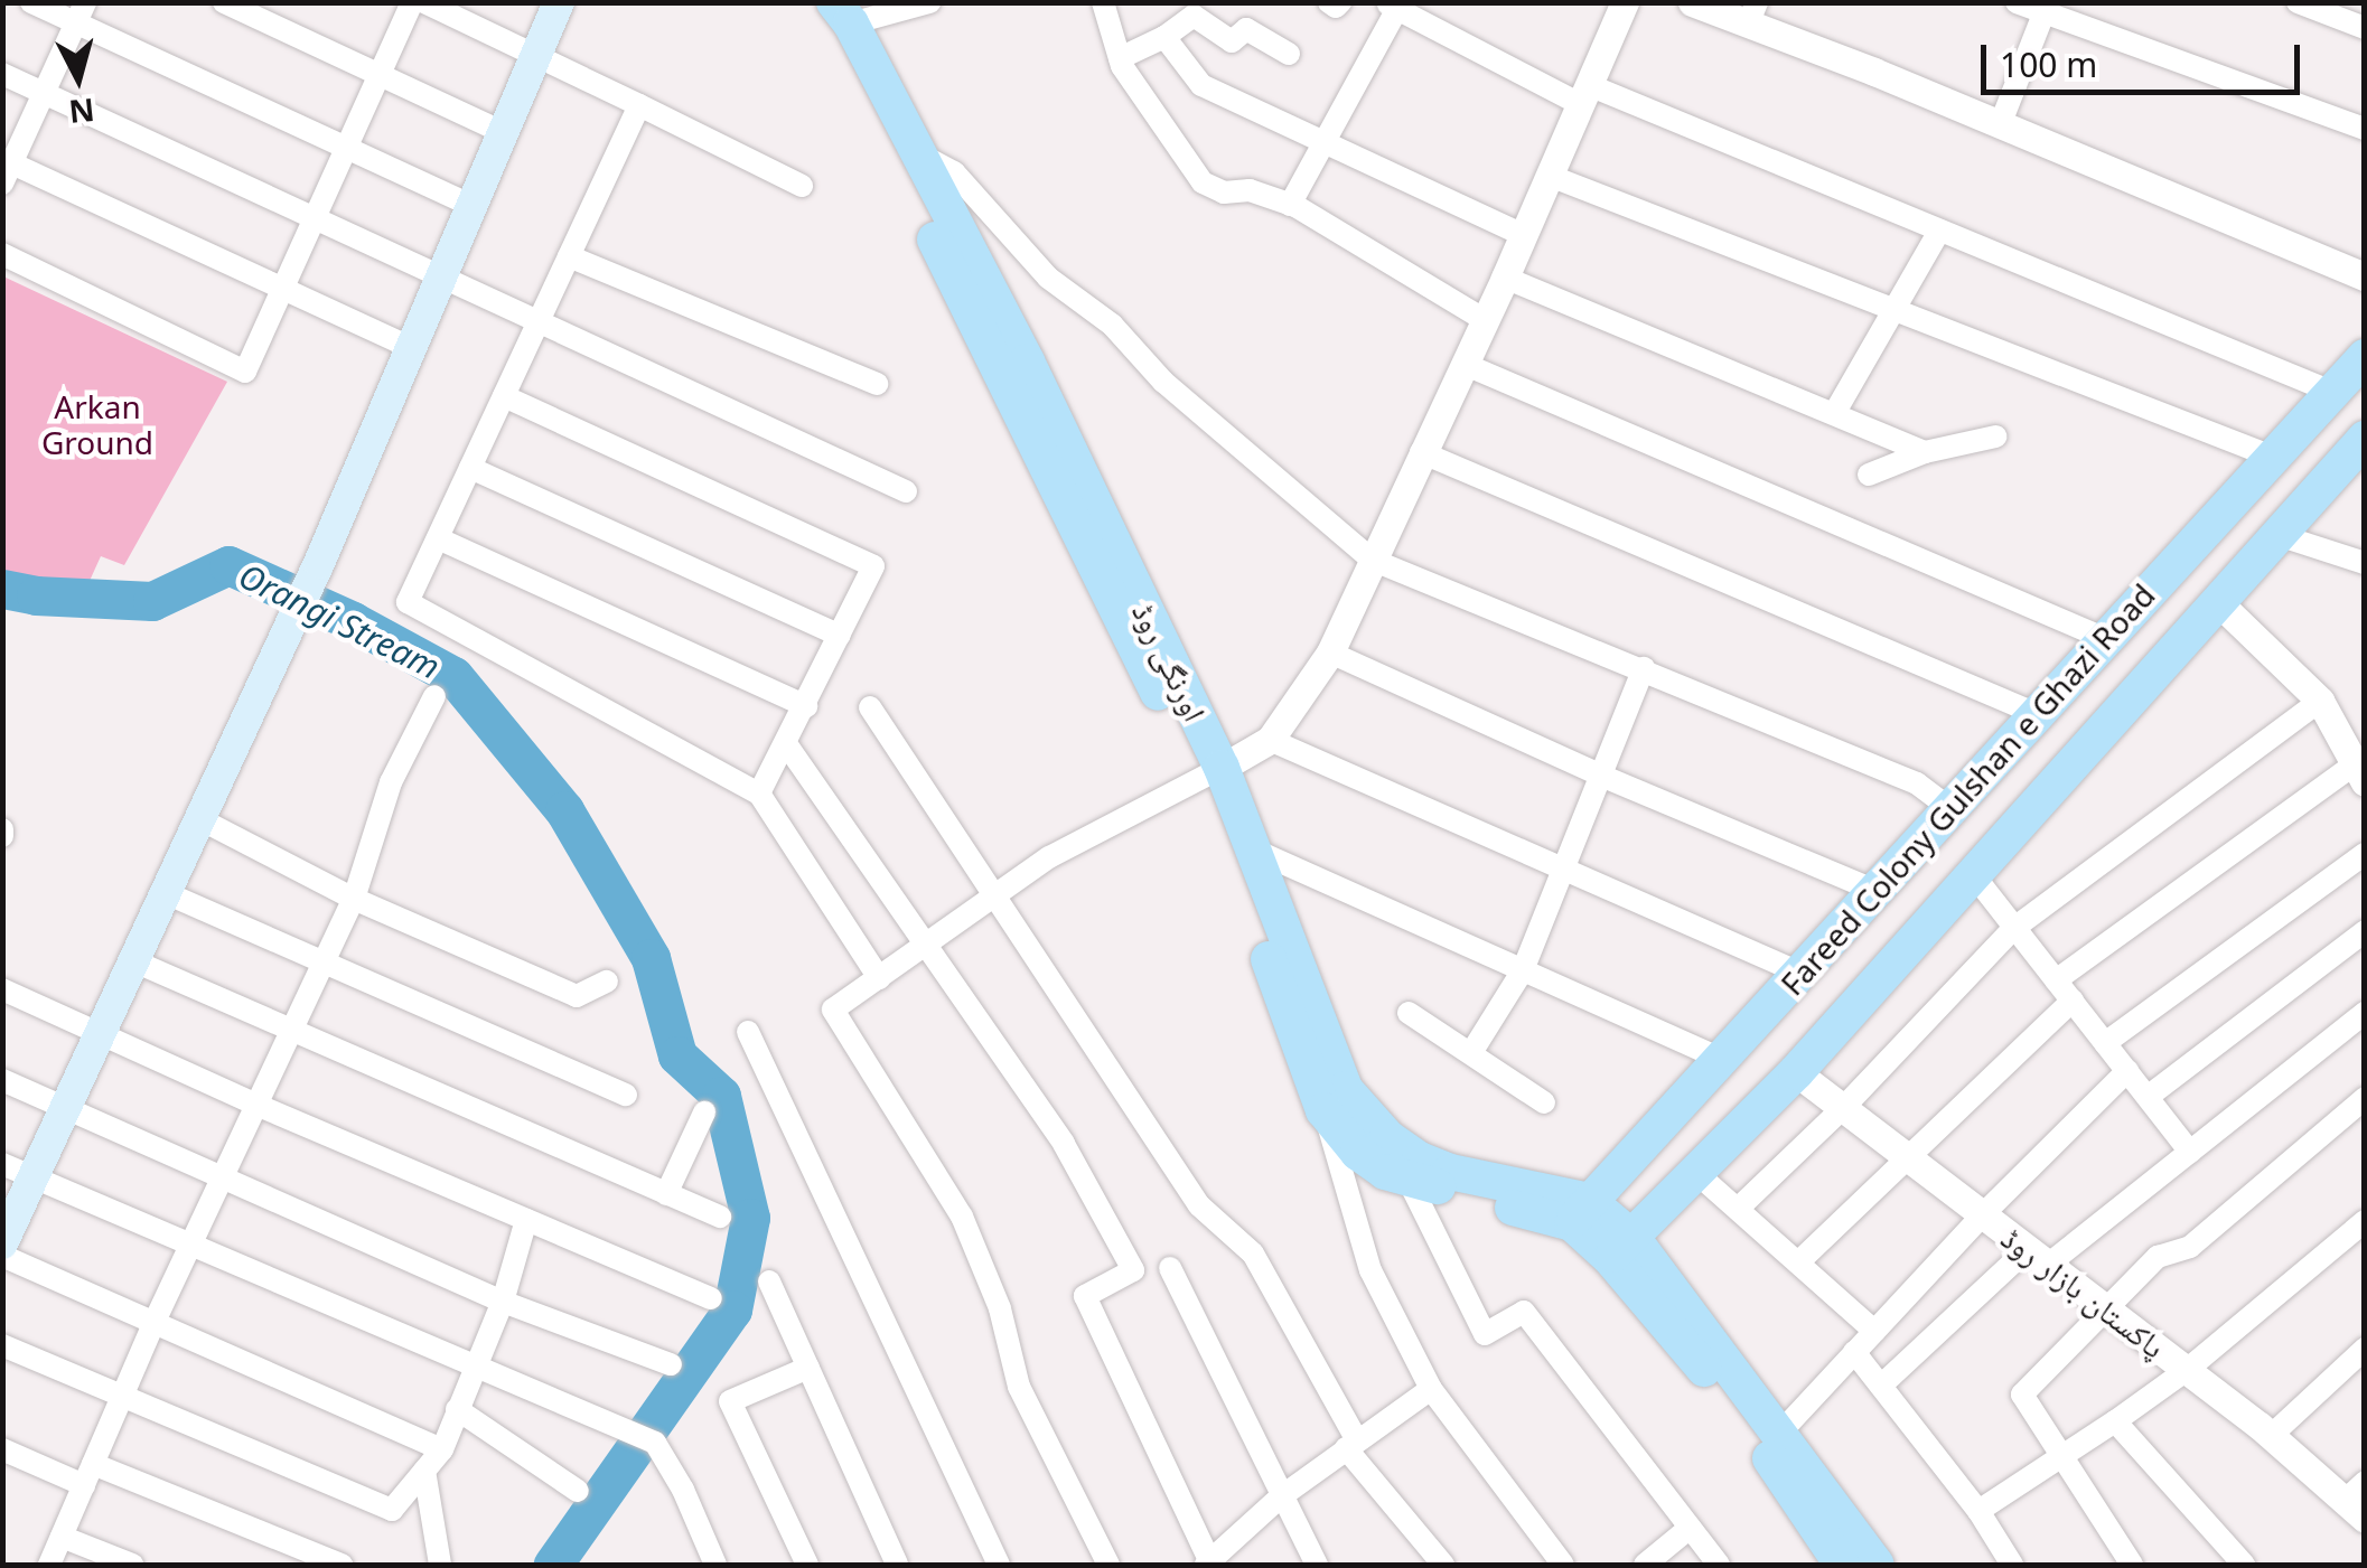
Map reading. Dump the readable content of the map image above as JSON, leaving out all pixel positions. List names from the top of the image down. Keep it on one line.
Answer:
{"streets":{"main road":["اورنگی روڈ","Fareed Colony Gulshan e Ghazi Road"],"street":["پاکستان بازار روڈ"]},"crossings":[["اورنگی روڈ","Fareed Colony Gulshan e Ghazi Road"],["Fareed Colony Gulshan e Ghazi Road","پاکستان بازار روڈ"]],"water":["Orangi Stream"],"parks":["Arkan Ground"],"scale_bar":"100 m","north":"bottom"}
